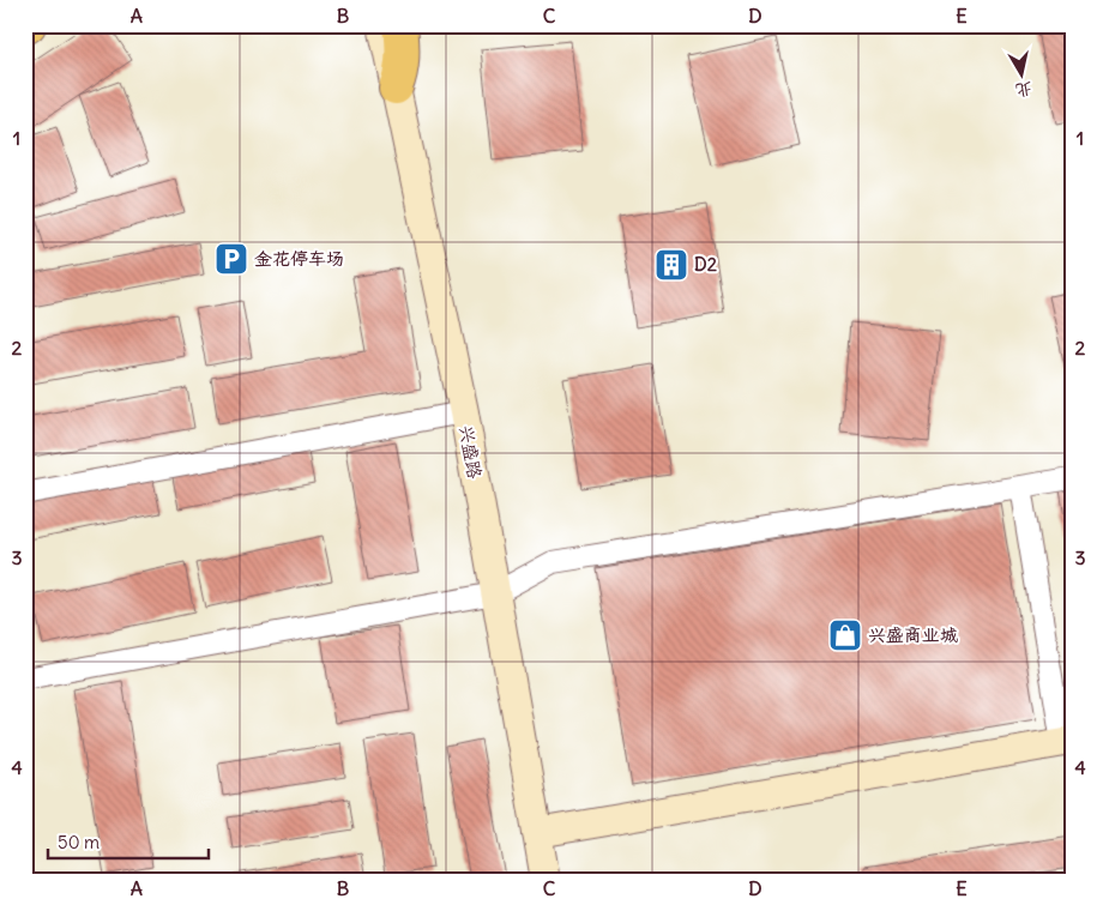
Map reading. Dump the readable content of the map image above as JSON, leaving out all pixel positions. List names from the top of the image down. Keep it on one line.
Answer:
{"streets":{"street":["兴盛路"]},"places":{"parking":["金花停车场"],"building":["D2"],"shop":["兴盛商业城"]},"scale_bar":"50 m","north":"bottom","grid":{"columns":["A","B","C","D","E"],"rows":["1","2","3","4"]}}
